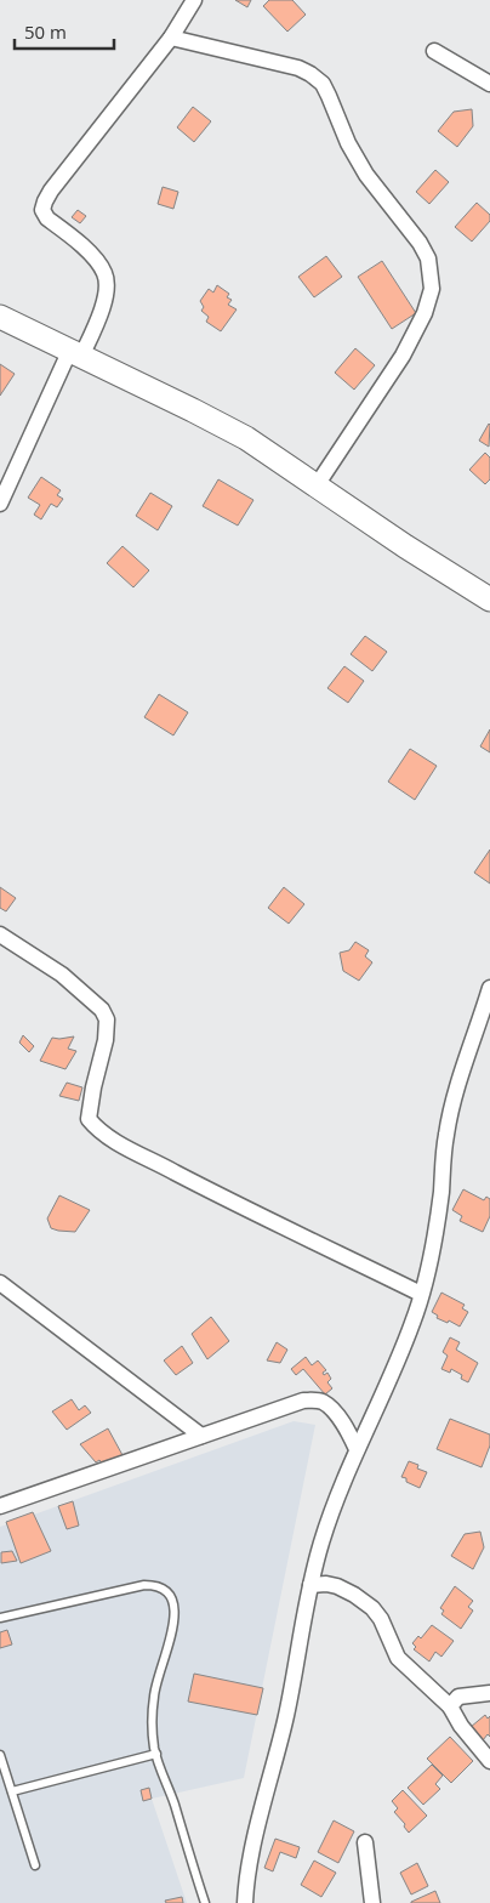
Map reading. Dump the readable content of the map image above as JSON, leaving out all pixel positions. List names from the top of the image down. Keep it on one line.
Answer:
{"scale_bar":"50 m"}
